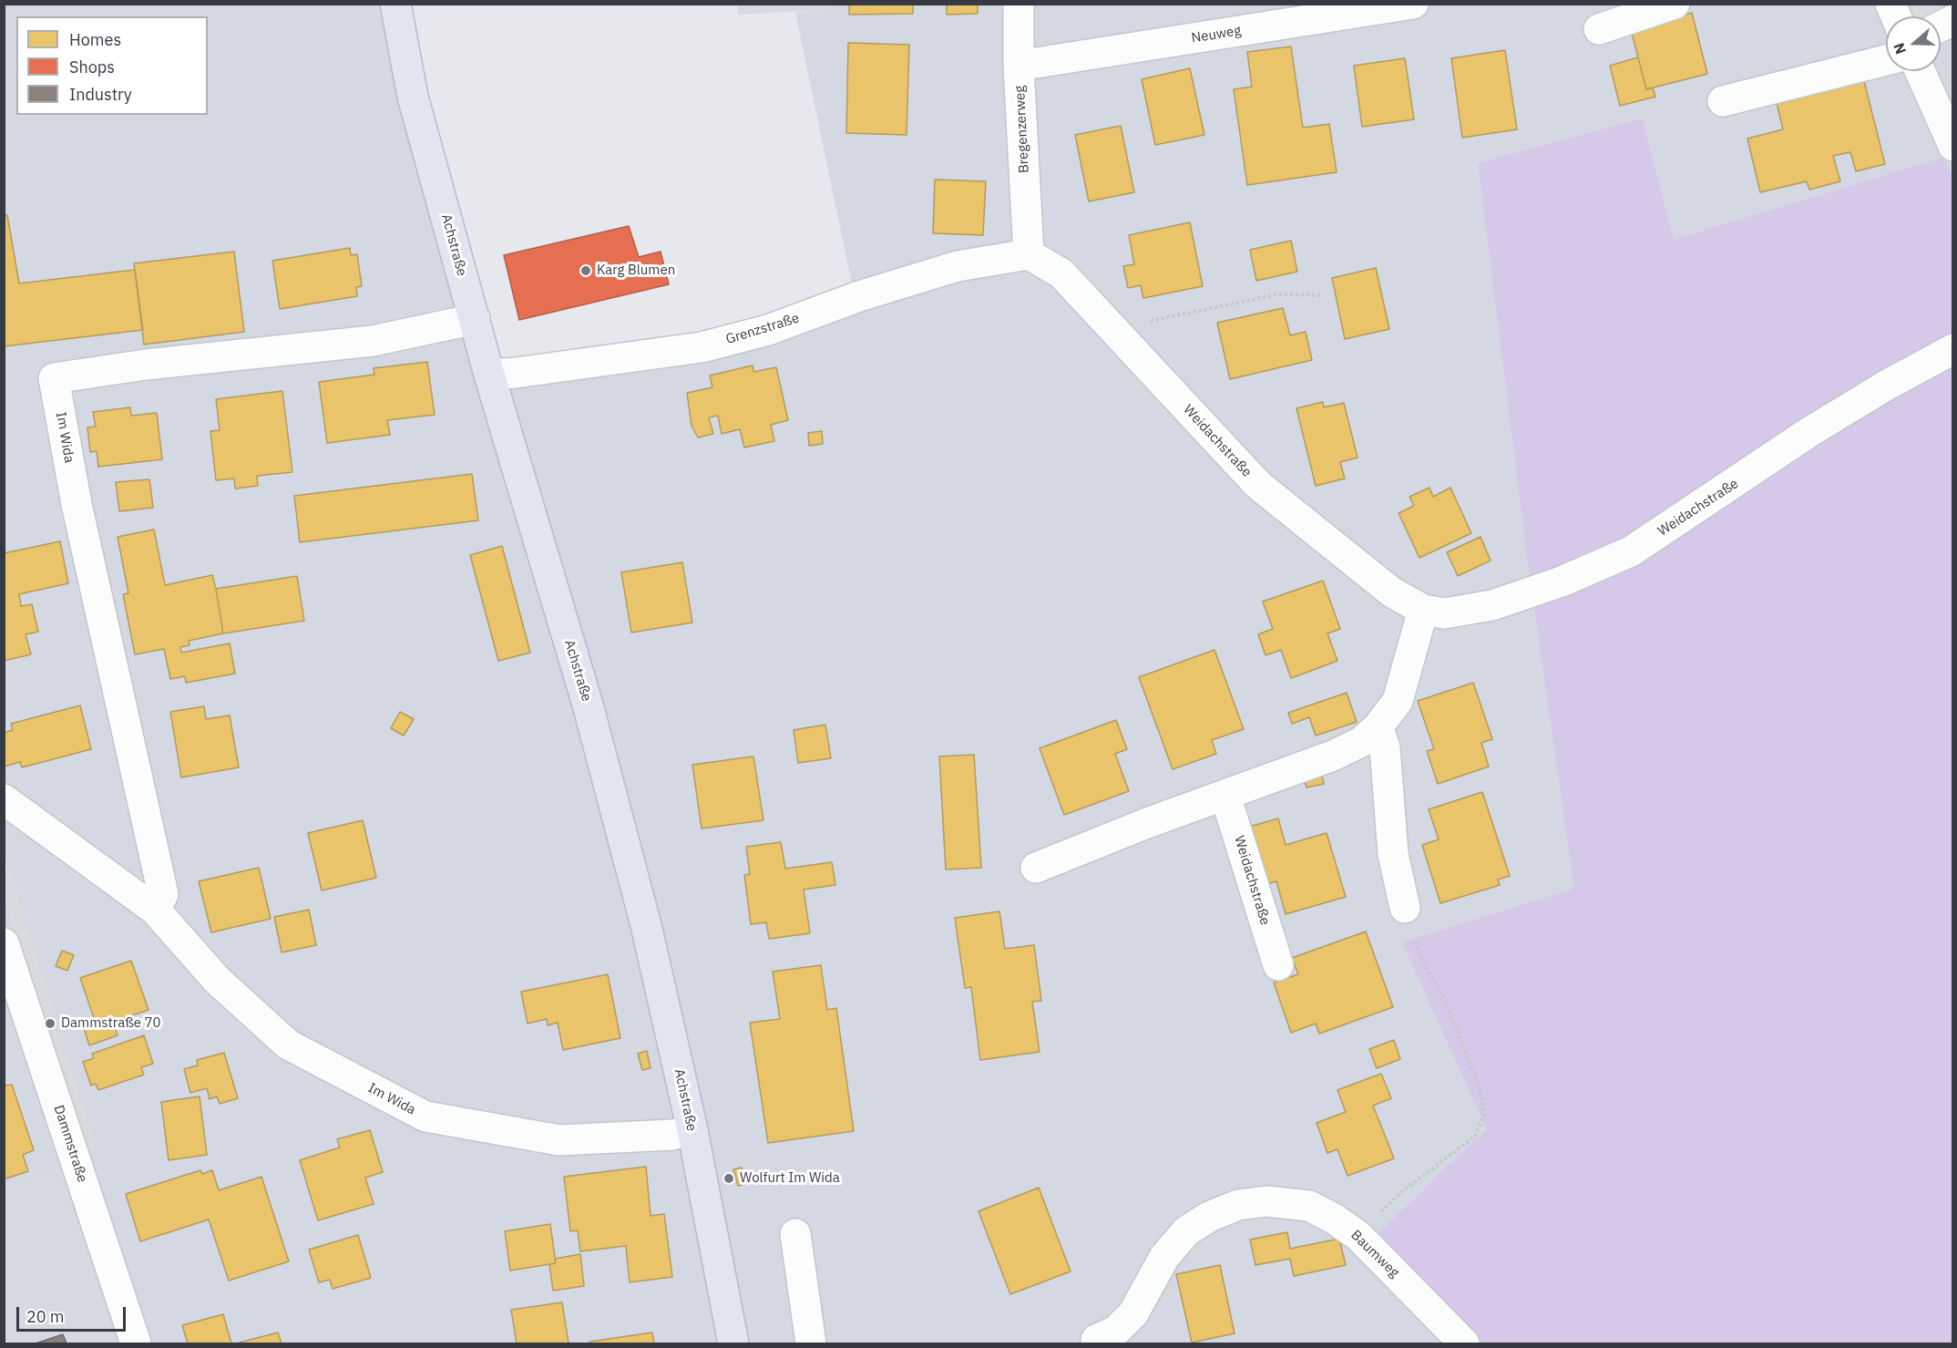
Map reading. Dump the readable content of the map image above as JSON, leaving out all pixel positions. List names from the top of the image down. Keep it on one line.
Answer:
{"streets":{"main road":["Achstraße"],"street":["Neuweg","Bregenzerweg","Grenzstraße","Im Wida","Weidachstraße","Dammstraße","Baumweg"]},"crossings":[["Neuweg","Bregenzerweg"],["Bregenzerweg","Grenzstraße"],["Bregenzerweg","Weidachstraße"],["Achstraße","Grenzstraße"],["Achstraße","Im Wida"],["Grenzstraße","Weidachstraße"]],"places":["Karg Blumen","Dammstraße 70","Wolfurt Im Wida"],"legend":["Homes","Shops","Industry"],"scale_bar":"20 m","north":"left"}
